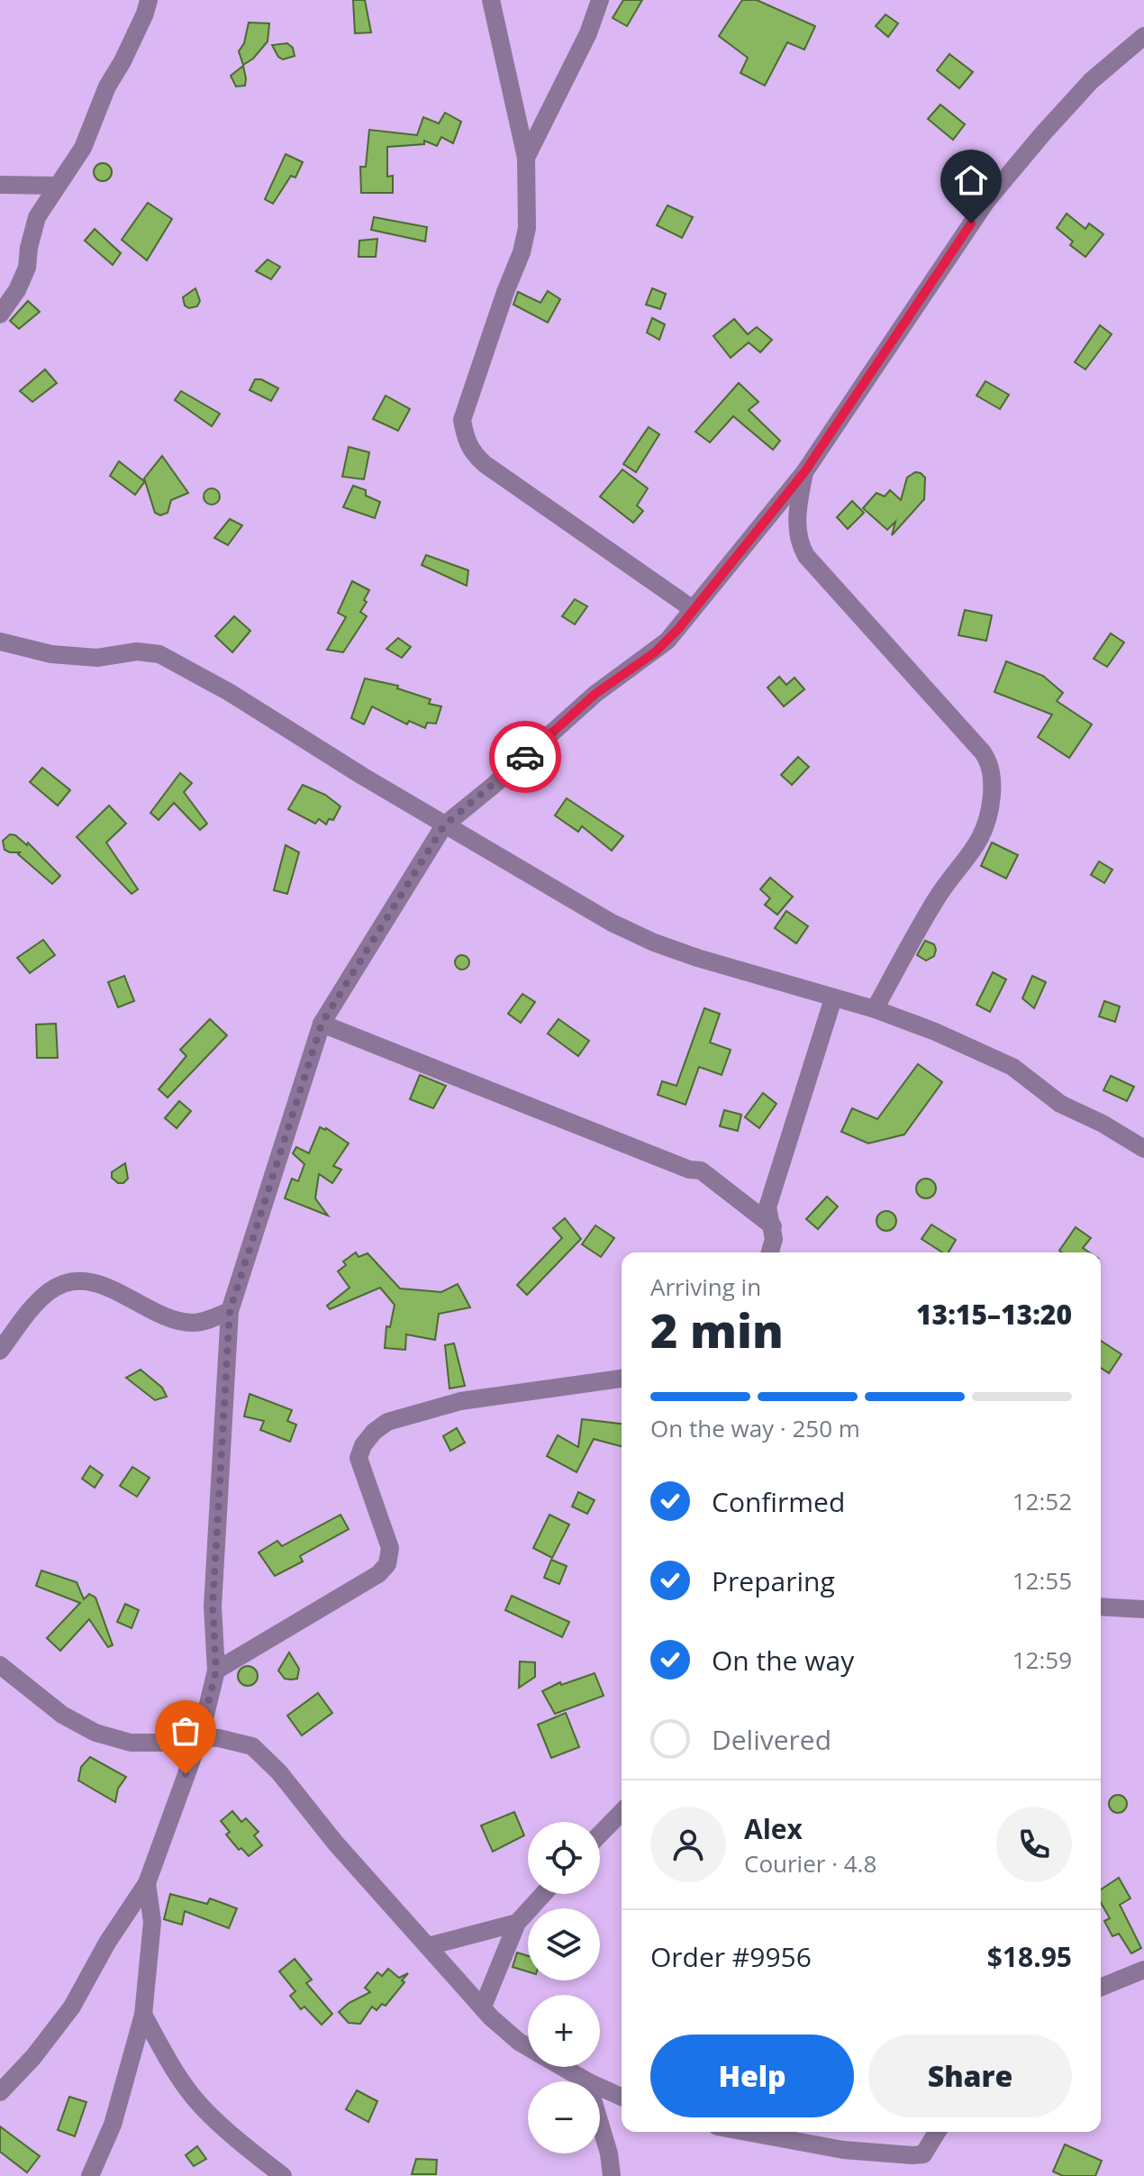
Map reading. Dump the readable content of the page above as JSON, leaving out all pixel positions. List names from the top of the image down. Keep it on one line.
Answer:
{"page":{"heading":["2 min","Arriving in","13:15–13:20"],"panel":["Alex","Courier · 4.8","Order #9956","$18.95"],"bar":"On the way · 250 m","list":[["Confirmed","12:52"],["Preparing","12:55"],["On the way","12:59"],"Delivered"],"map_buttons":["+","−"],"buttons":["Help","Share"]}}
